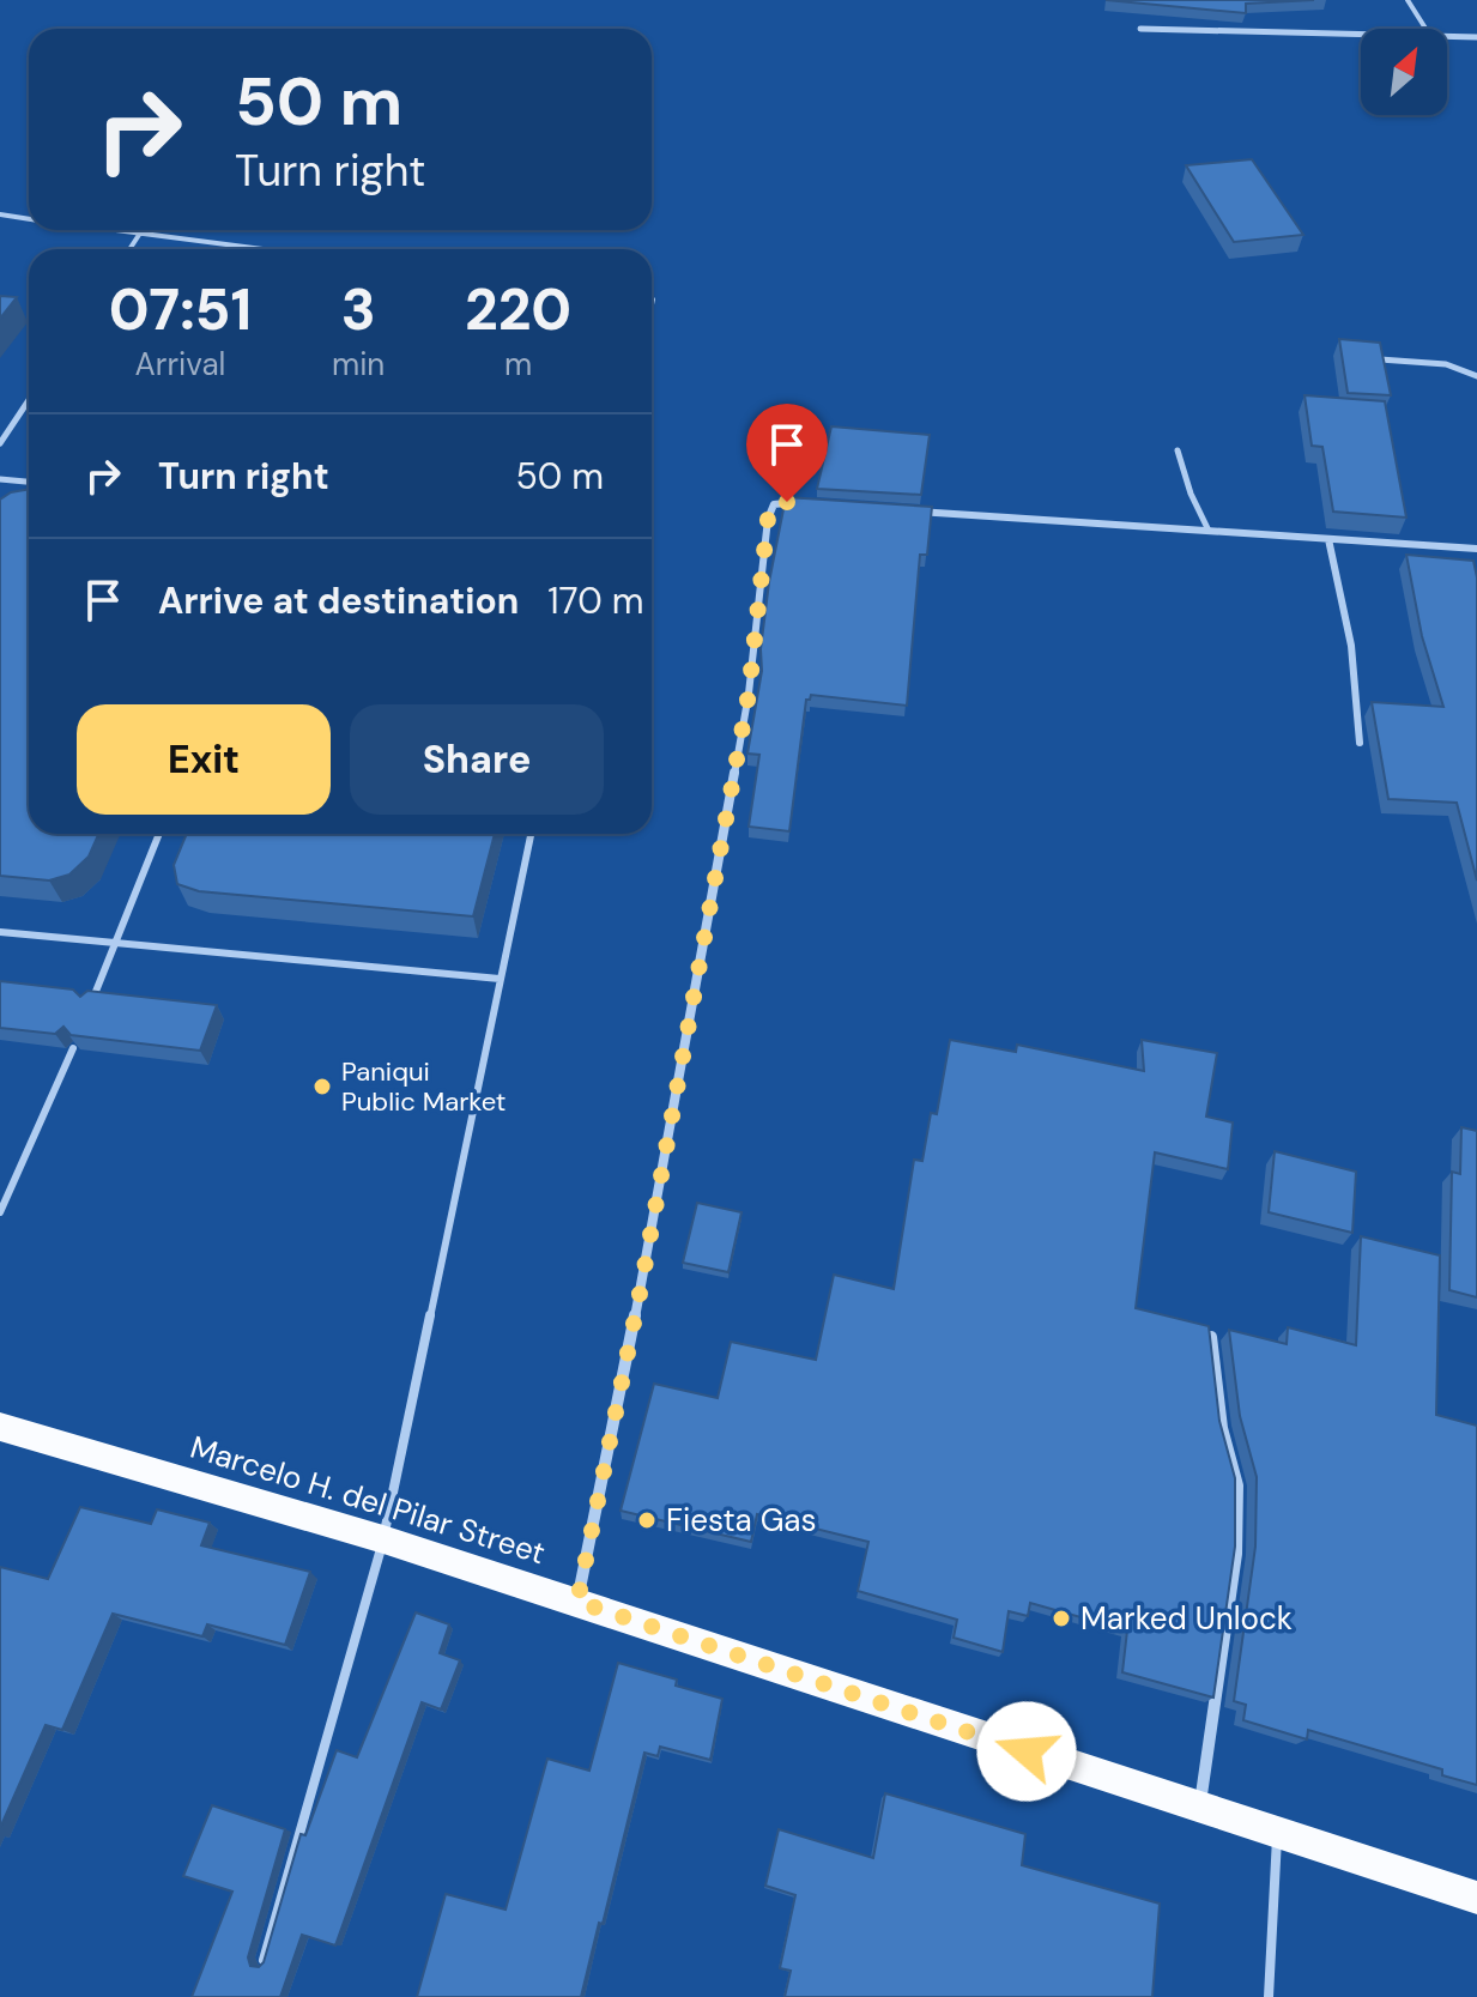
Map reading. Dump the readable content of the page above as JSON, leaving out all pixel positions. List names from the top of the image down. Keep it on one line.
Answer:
{"streets":{"main road":["Marcelo H. del Pilar Street"]},"places":["Paniqui Public Market","Fiesta Gas","Marked Unlock"],"north":"top right","page":{"turn":["50 m","Turn right"],"eta":["07:51","Arrival","3","min","220","m"],"list":[{"name":"Turn right","value":"50 m"},{"name":"Arrive at destination","value":"170 m"}],"buttons":["Exit","Share"]}}
